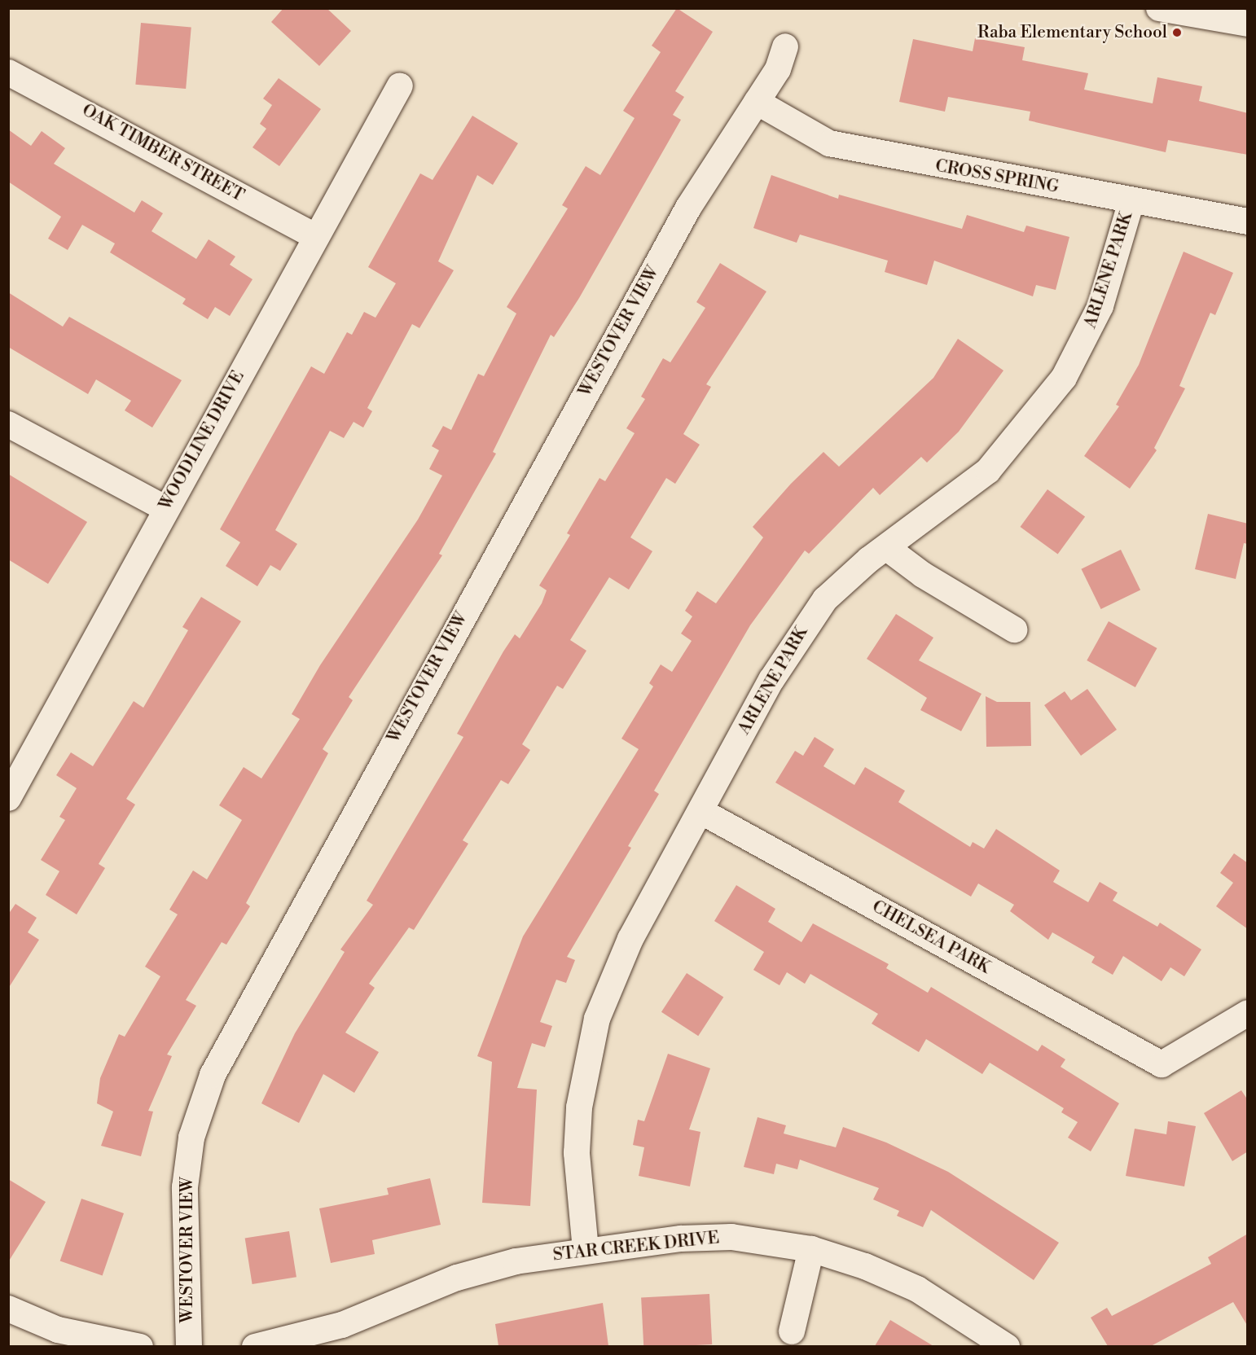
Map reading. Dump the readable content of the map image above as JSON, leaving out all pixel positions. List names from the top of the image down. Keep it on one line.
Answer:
{"streets":{"street":["OAK TIMBER STREET","CROSS SPRING","ARLENE PARK","WESTOVER VIEW","WOODLINE DRIVE","CHELSEA PARK","STAR CREEK DRIVE"]},"crossings":[["OAK TIMBER STREET","WOODLINE DRIVE"],["CROSS SPRING","ARLENE PARK"],["CROSS SPRING","WESTOVER VIEW"],["ARLENE PARK","CHELSEA PARK"],["ARLENE PARK","STAR CREEK DRIVE"]],"places":["Raba Elementary School"]}
